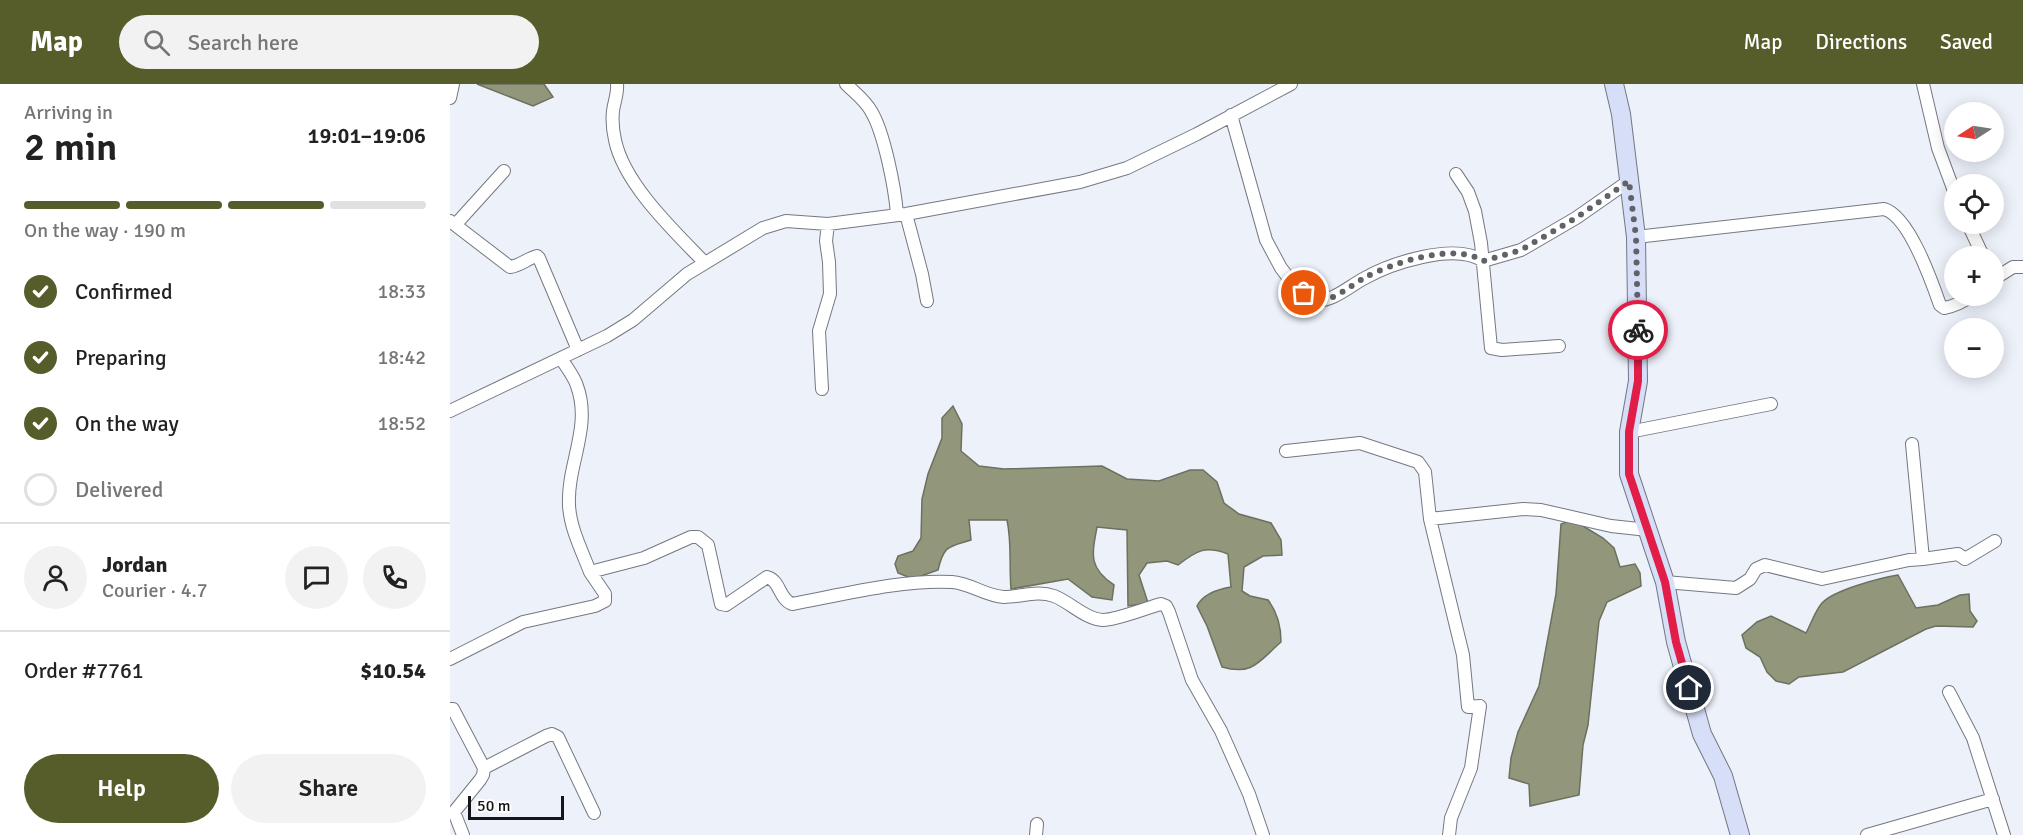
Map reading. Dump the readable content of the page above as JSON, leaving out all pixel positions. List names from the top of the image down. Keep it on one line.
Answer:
{"scale_bar":"50 m","north":"left","page":{"header":"Map","search":"Search here","nav":["Map","Directions","Saved"],"heading":["2 min","Arriving in","19:01–19:06"],"panel":["Jordan","Courier · 4.7","Order #7761","$10.54"],"map_buttons":["+","−"],"bar":"On the way · 190 m","list":[["Confirmed","18:33"],["Preparing","18:42"],["On the way","18:52"],"Delivered"],"buttons":["Help","Share"],"scale":"50 m"}}
